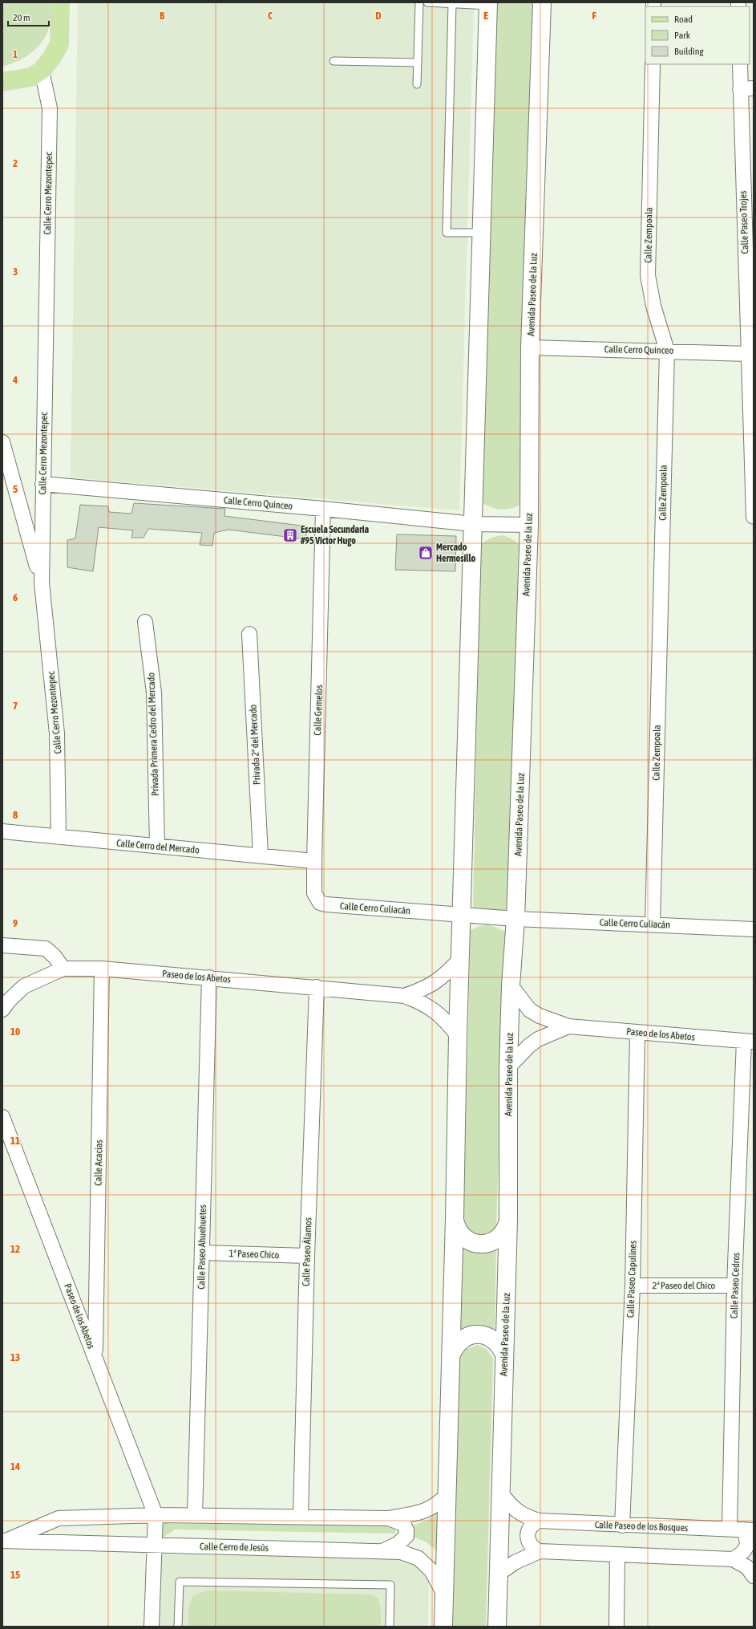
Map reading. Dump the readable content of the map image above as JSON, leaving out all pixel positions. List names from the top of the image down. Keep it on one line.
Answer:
{"streets":{"street":["Calle Cerro Mezontepec","Calle Paseo Trojes","Calle Zempoala","Avenida Paseo de la Luz","Calle Cerro Quinceo","Calle Gemelos","Privada Primera Cedro del Mercado","Privada 2ª del Mercado","Calle Cerro del Mercado","Calle Cerro Culiacán","Paseo de los Abetos","Calle Acacias","Calle Paseo Ahuehuetes","Calle Paseo Álamos","1ª Paseo Chico","Calle Paseo Capulines","2ª Paseo del Chico","Calle Paseo Cedros","Calle Paseo de los Bosques","Calle Cerro de Jesús"]},"crossings":[["Calle Cerro Mezontepec","Calle Cerro Quinceo"],["Calle Cerro Mezontepec","Calle Cerro del Mercado"],["Calle Paseo Trojes","Calle Cerro Quinceo"],["Calle Zempoala","Calle Cerro Quinceo"],["Calle Zempoala","Calle Cerro Culiacán"],["Avenida Paseo de la Luz","Calle Cerro Quinceo"],["Avenida Paseo de la Luz","Calle Cerro Culiacán"],["Avenida Paseo de la Luz","Paseo de los Abetos"],["Avenida Paseo de la Luz","Calle Paseo de los Bosques"],["Calle Cerro Quinceo","Calle Gemelos"],["Calle Gemelos","Calle Cerro del Mercado"],["Calle Gemelos","Calle Cerro Culiacán"],["Privada Primera Cedro del Mercado","Calle Cerro del Mercado"],["Privada 2ª del Mercado","Calle Cerro del Mercado"],["Paseo de los Abetos","Calle Acacias"],["Paseo de los Abetos","Calle Paseo Ahuehuetes"],["Paseo de los Abetos","Calle Paseo Álamos"],["Paseo de los Abetos","Calle Paseo Capulines"],["Paseo de los Abetos","Calle Paseo Cedros"],["Paseo de los Abetos","Calle Cerro de Jesús"],["Calle Paseo Ahuehuetes","1ª Paseo Chico"],["Calle Paseo Ahuehuetes","Calle Cerro de Jesús"],["Calle Paseo Álamos","1ª Paseo Chico"],["Calle Paseo Álamos","Calle Cerro de Jesús"],["Calle Paseo Capulines","2ª Paseo del Chico"],["Calle Paseo Capulines","Calle Paseo de los Bosques"],["2ª Paseo del Chico","Calle Paseo Cedros"],["Calle Paseo Cedros","Calle Paseo de los Bosques"]],"places":{"building":["Escuela Secundaria #95 Victor Hugo"],"shop":["Mercado Hermosillo"]},"legend":["Road","Park","Building"],"scale_bar":"20 m","grid":{"columns":["B","C","D","E","F"],"rows":["1","2","3","4","5","6","7","8","9","10","11","12","13","14","15"]}}
